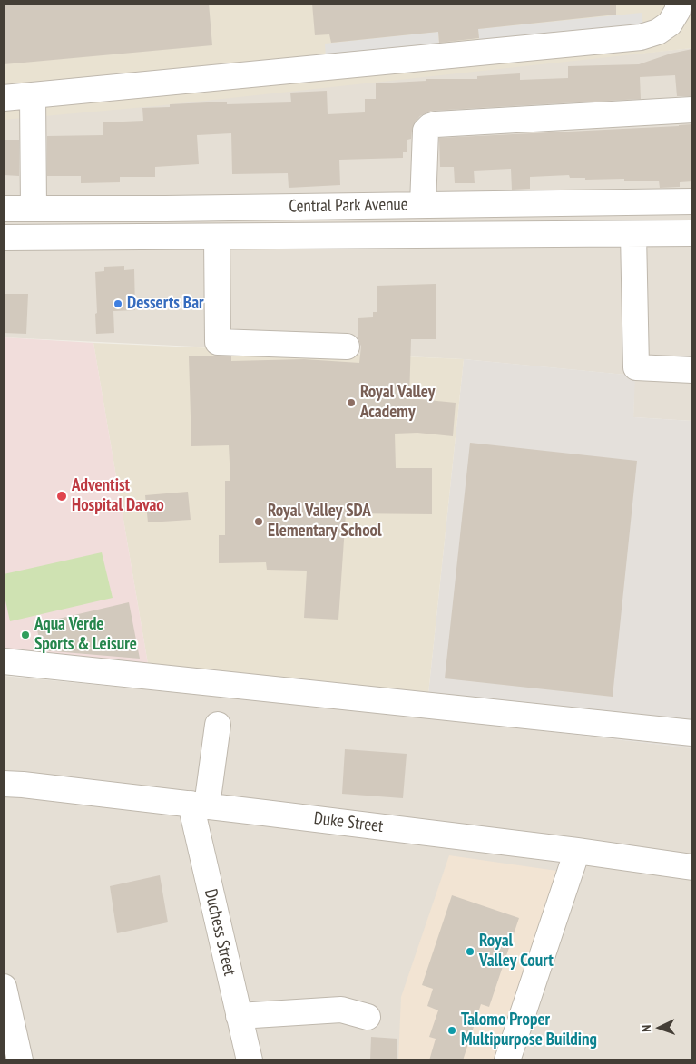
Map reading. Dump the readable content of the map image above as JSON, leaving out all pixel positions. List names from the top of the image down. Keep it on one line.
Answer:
{"streets":{"street":["Central Park Avenue","Duke Street","Duchess Street"]},"crossings":[["Duke Street","Duchess Street"]],"places":["Desserts Bar","Royal Valley Academy","Adventist Hospital Davao","Royal Valley SDA Elementary School","Aqua Verde Sports & Leisure","Royal Valley Court","Talomo Proper Multipurpose Building"],"north":"left"}
